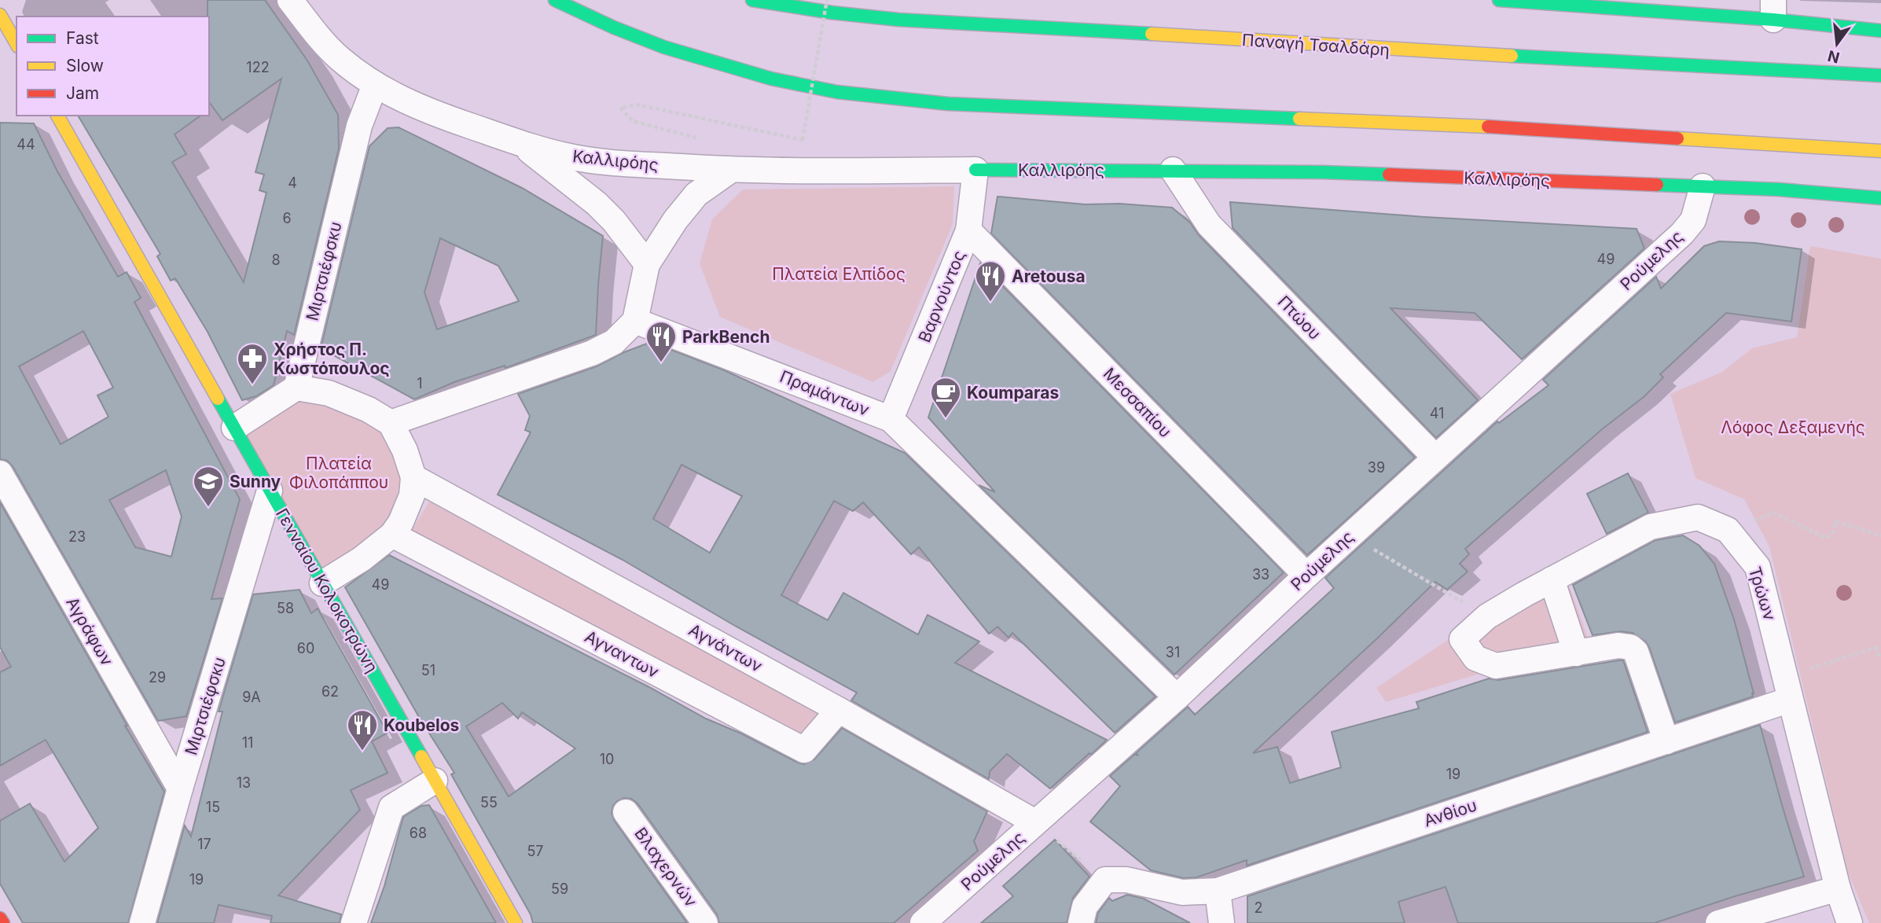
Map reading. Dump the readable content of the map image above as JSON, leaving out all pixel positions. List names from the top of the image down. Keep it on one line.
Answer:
{"streets":{"main road":["Παναγή Τσαλδάρη","Καλλιρόης","Γενναίου Κολοκοτρώνη"],"street":["Ρούμελης","Μιρτσιέφσκυ","Βαρνούντος","Πτώου","Πραμάντων","Μεσσαπίου","Τρώων","Αγράφων","Αγνάντων","Αγναντων","Ανθίου","Βλαχερνών"]},"crossings":[["Καλλιρόης","Ρούμελης"],["Καλλιρόης","Μιρτσιέφσκυ"],["Καλλιρόης","Βαρνούντος"],["Καλλιρόης","Πτώου"],["Ρούμελης","Πτώου"],["Ρούμελης","Πραμάντων"],["Ρούμελης","Μεσσαπίου"],["Ρούμελης","Αγνάντων"],["Μιρτσιέφσκυ","Γενναίου Κολοκοτρώνη"],["Μιρτσιέφσκυ","Αγράφων"],["Βαρνούντος","Πραμάντων"],["Βαρνούντος","Μεσσαπίου"],["Τρώων","Ανθίου"],["Αγνάντων","Αγναντων"]],"parks":["Πλατεία Ελπίδος","Λόφος Δεξαμενής","Πλατεία Φιλοπάππου"],"places":{"restaurant":["Aretousa","ParkBench","Koubelos"],"pharmacy":["Χρήστος Π. Κωστόπουλος"],"cafe":["Koumparas"],"school or university":["Sunny"]},"house_numbers":["122","44","4","6","49","8","1","41","39","23","33","49","58","60","31","51","29","62","9A","11","10","19","13","55","15","68","17","57","19","59","2"],"legend":["Fast","Slow","Jam"],"north":"bottom"}
